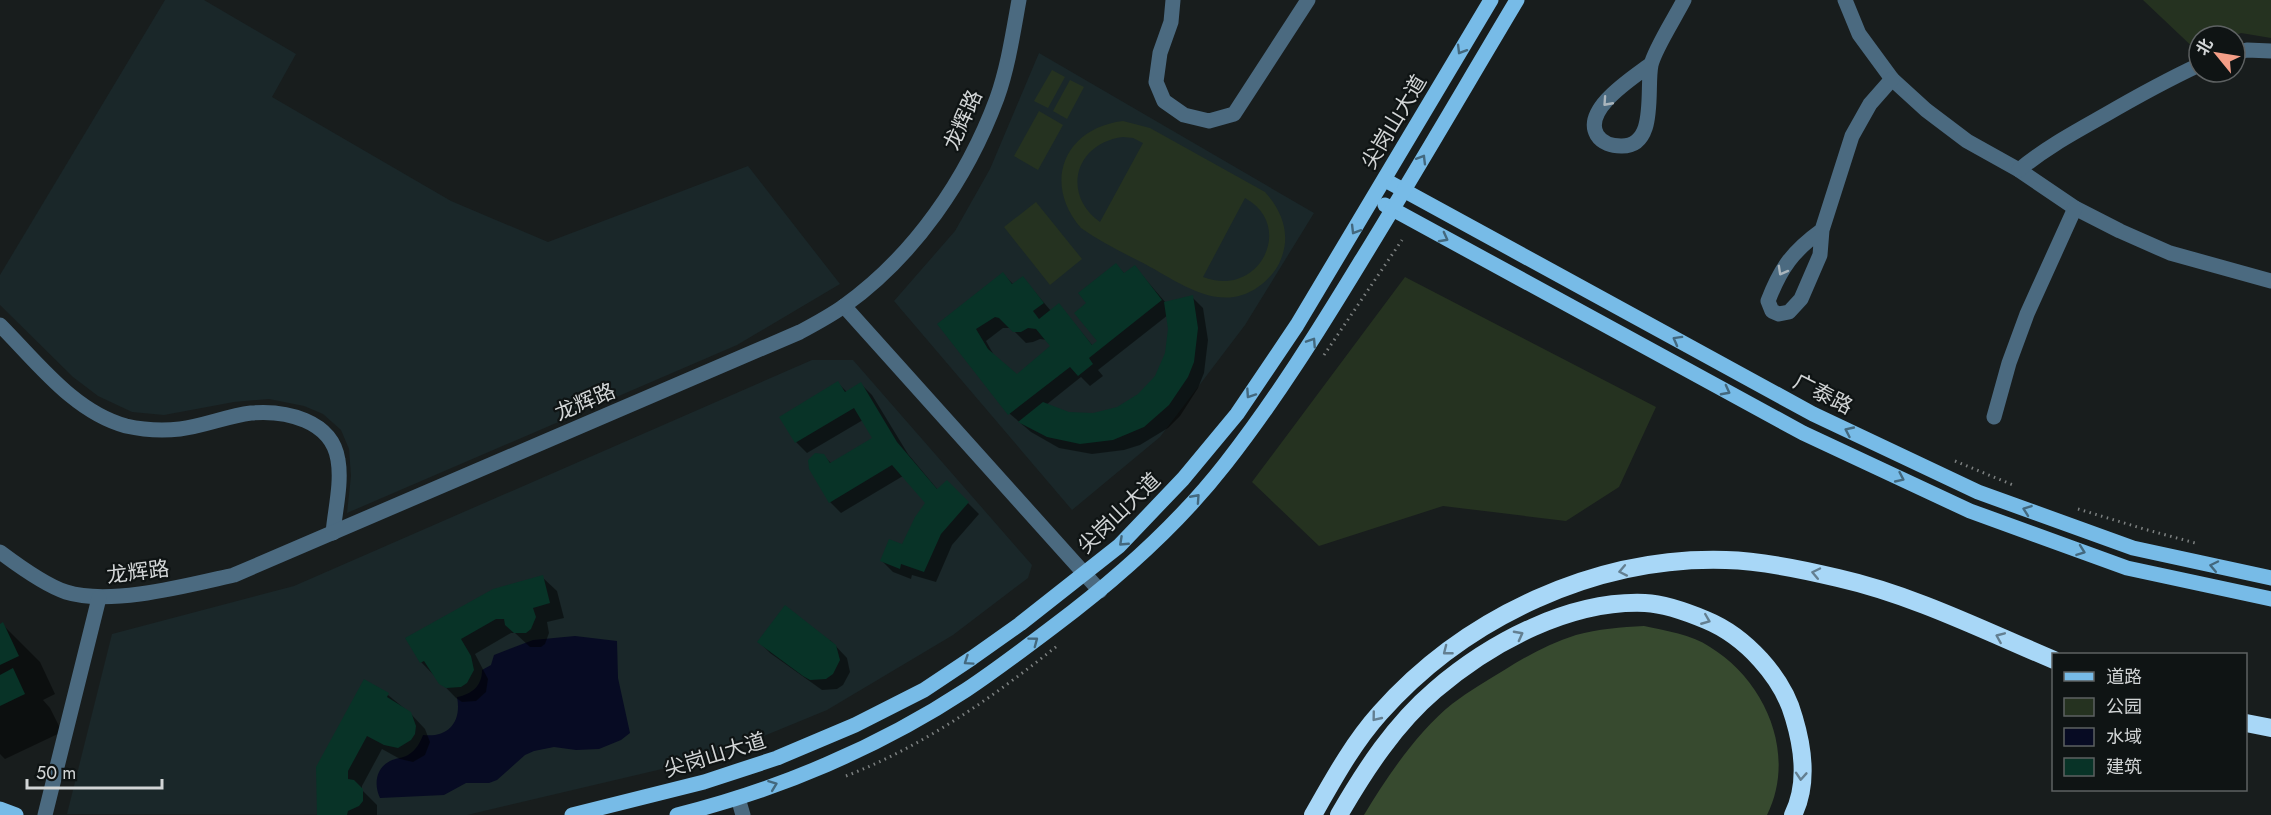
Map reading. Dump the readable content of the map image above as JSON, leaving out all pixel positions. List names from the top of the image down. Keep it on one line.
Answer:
{"streets":{"main road":["尖岗山大道","广泰路"],"street":["龙辉路"]},"crossings":[["尖岗山大道","广泰路"]],"legend":["道路","公园","水域","建筑"],"scale_bar":"50 m","north":"top left"}
